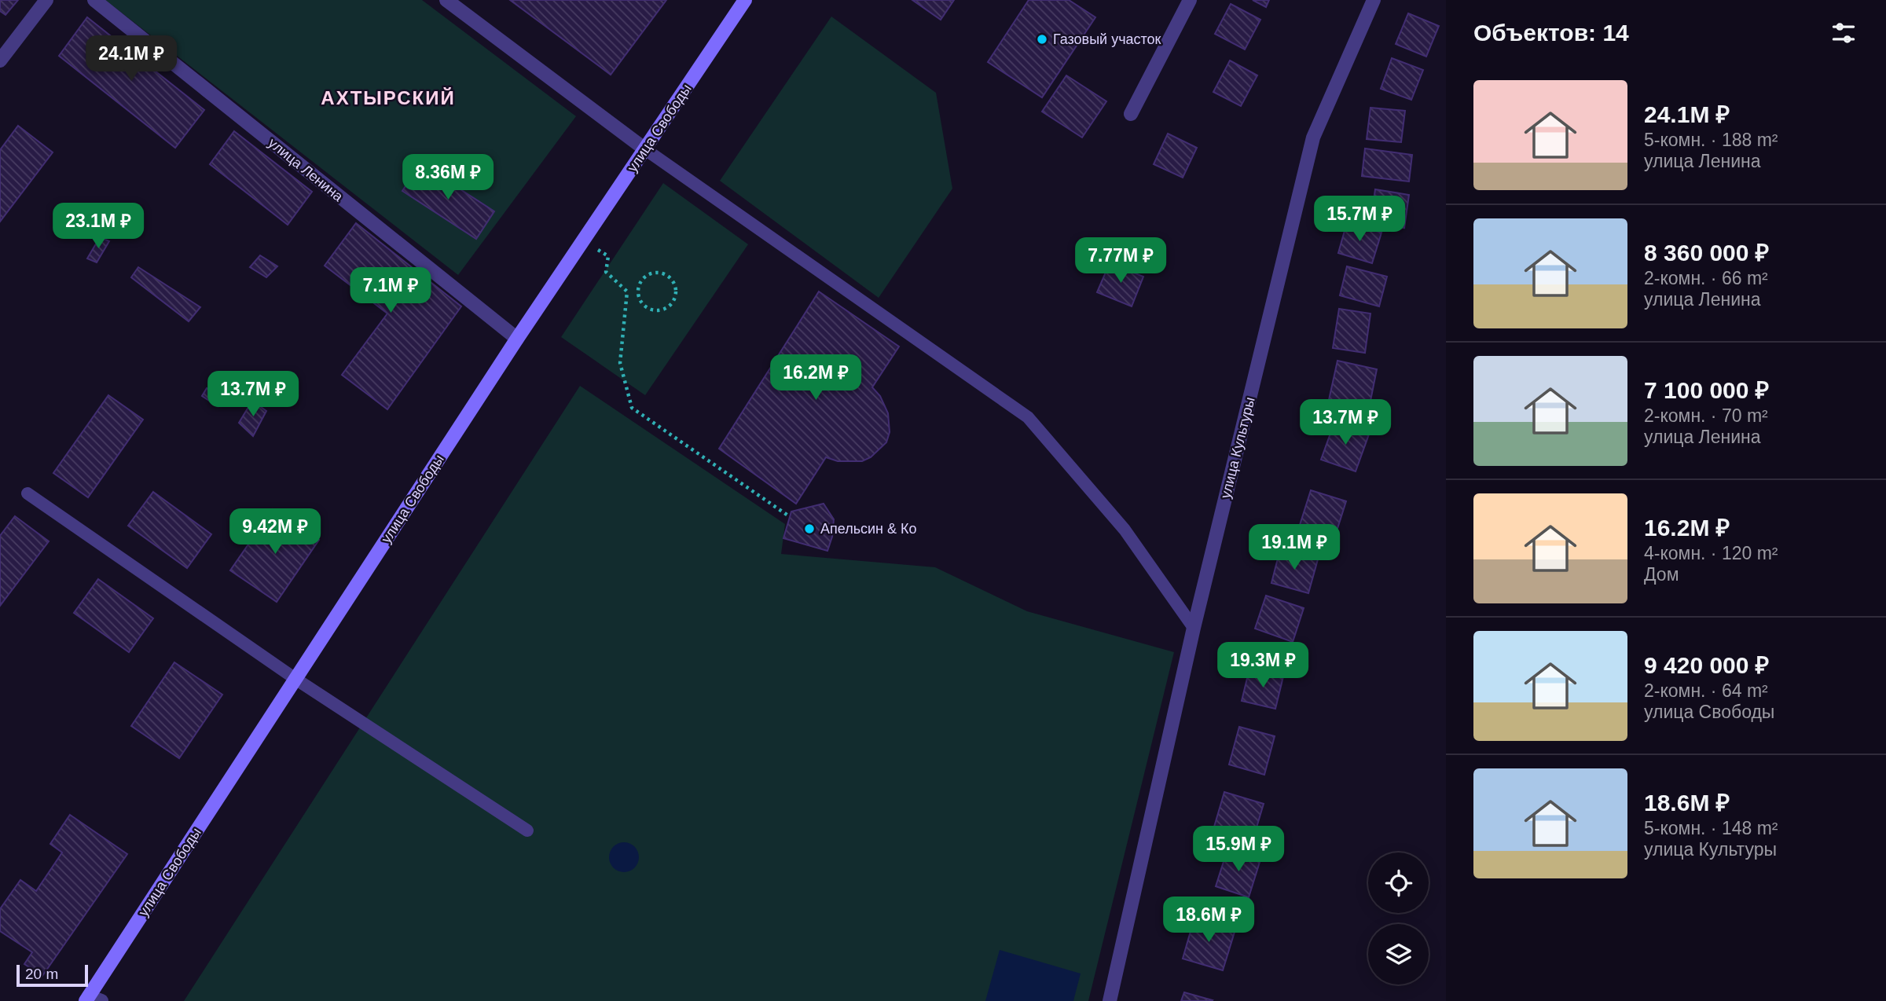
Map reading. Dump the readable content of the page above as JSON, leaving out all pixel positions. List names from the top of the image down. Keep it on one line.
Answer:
{"streets":{"street":["улица Свободы","улица Ленина","улица Культуры"]},"crossings":[["улица Свободы","улица Ленина"]],"districts":["АХТЫРСКИЙ"],"places":["Газовый участок","Апельсин & Ко"],"scale_bar":"20 m","page":{"heading":"Объектов: 14","price":["24.1M ₽","8.36M ₽","15.7M ₽","23.1M ₽","7.77M ₽","7.1M ₽","16.2M ₽","13.7M ₽","13.7M ₽","9.42M ₽","19.1M ₽","19.3M ₽","15.9M ₽","18.6M ₽"],"list":[{"name":"24.1M ₽","note":"5-комн. · 188 m² · улица Ленина"},{"name":"8 360 000 ₽","note":"2-комн. · 66 m² · улица Ленина"},{"name":"7 100 000 ₽","note":"2-комн. · 70 m² · улица Ленина"},{"name":"16.2M ₽","note":"4-комн. · 120 m² · Дом"},{"name":"9 420 000 ₽","note":"2-комн. · 64 m² · улица Свободы"},{"name":"18.6M ₽","note":"5-комн. · 148 m² · улица Культуры"}],"scale":"20 m"}}
